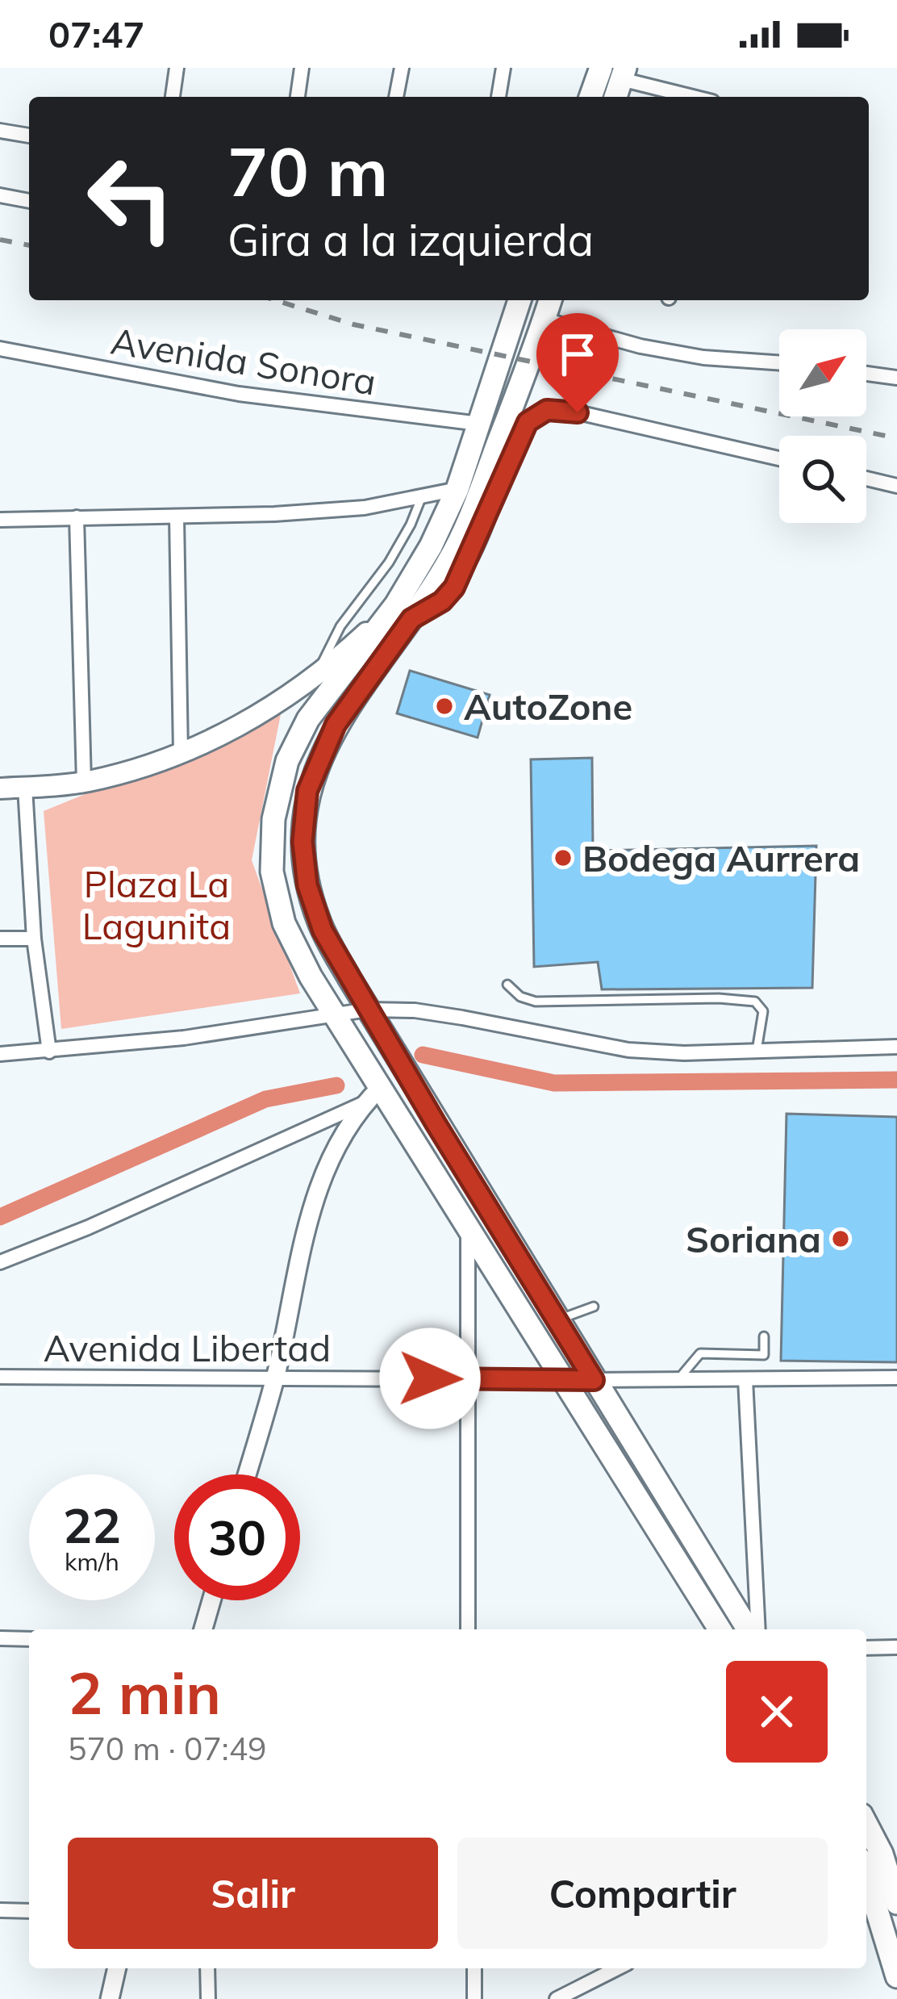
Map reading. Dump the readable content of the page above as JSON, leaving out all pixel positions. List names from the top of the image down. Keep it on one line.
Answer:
{"streets":{"street":["Avenida Sonora","Avenida Libertad"]},"parks":["Plaza La Lagunita"],"places":["AutoZone","Bodega Aurrera","Soriana"],"north":"top right","page":{"status":"07:47","turn":["70 m","Gira a la izquierda"],"speed":"22 km/h","limit":"30","heading":["2 min","570 m · 07:49"],"buttons":["Salir","Compartir"]}}
